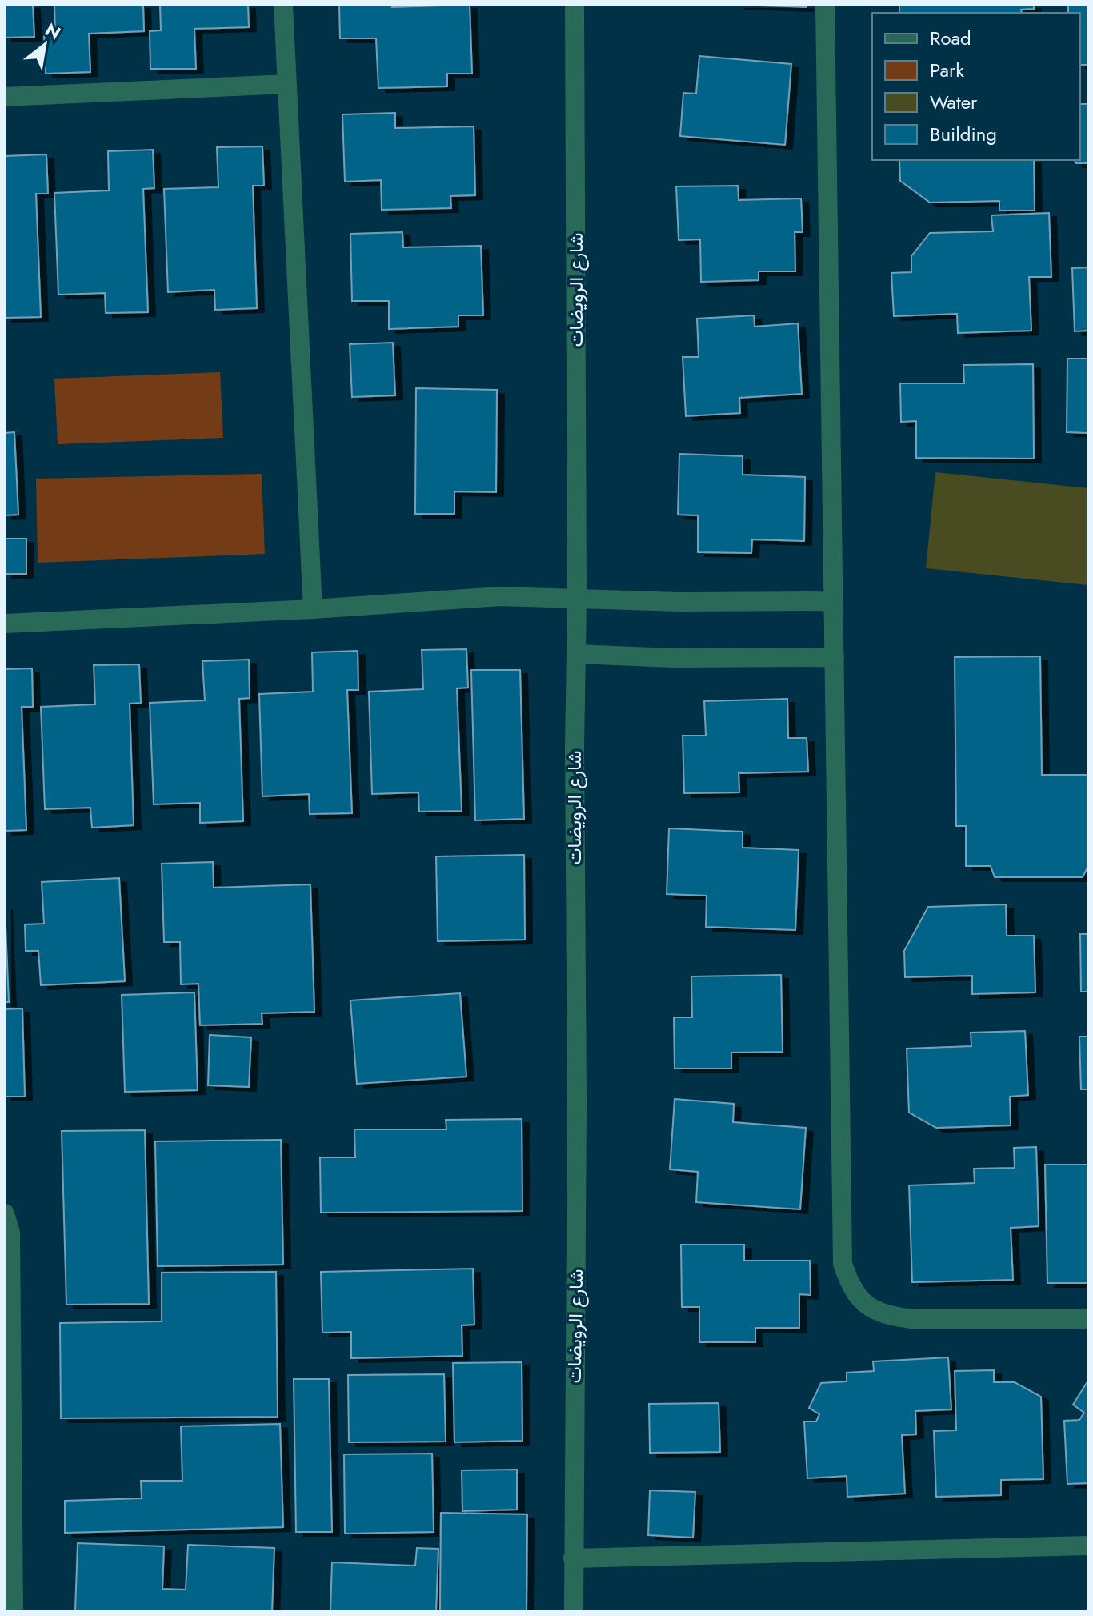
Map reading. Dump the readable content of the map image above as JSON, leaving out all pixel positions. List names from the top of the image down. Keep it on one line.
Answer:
{"streets":{"street":["شارع الرويضات"]},"legend":["Road","Park","Water","Building"],"north":"top right"}
